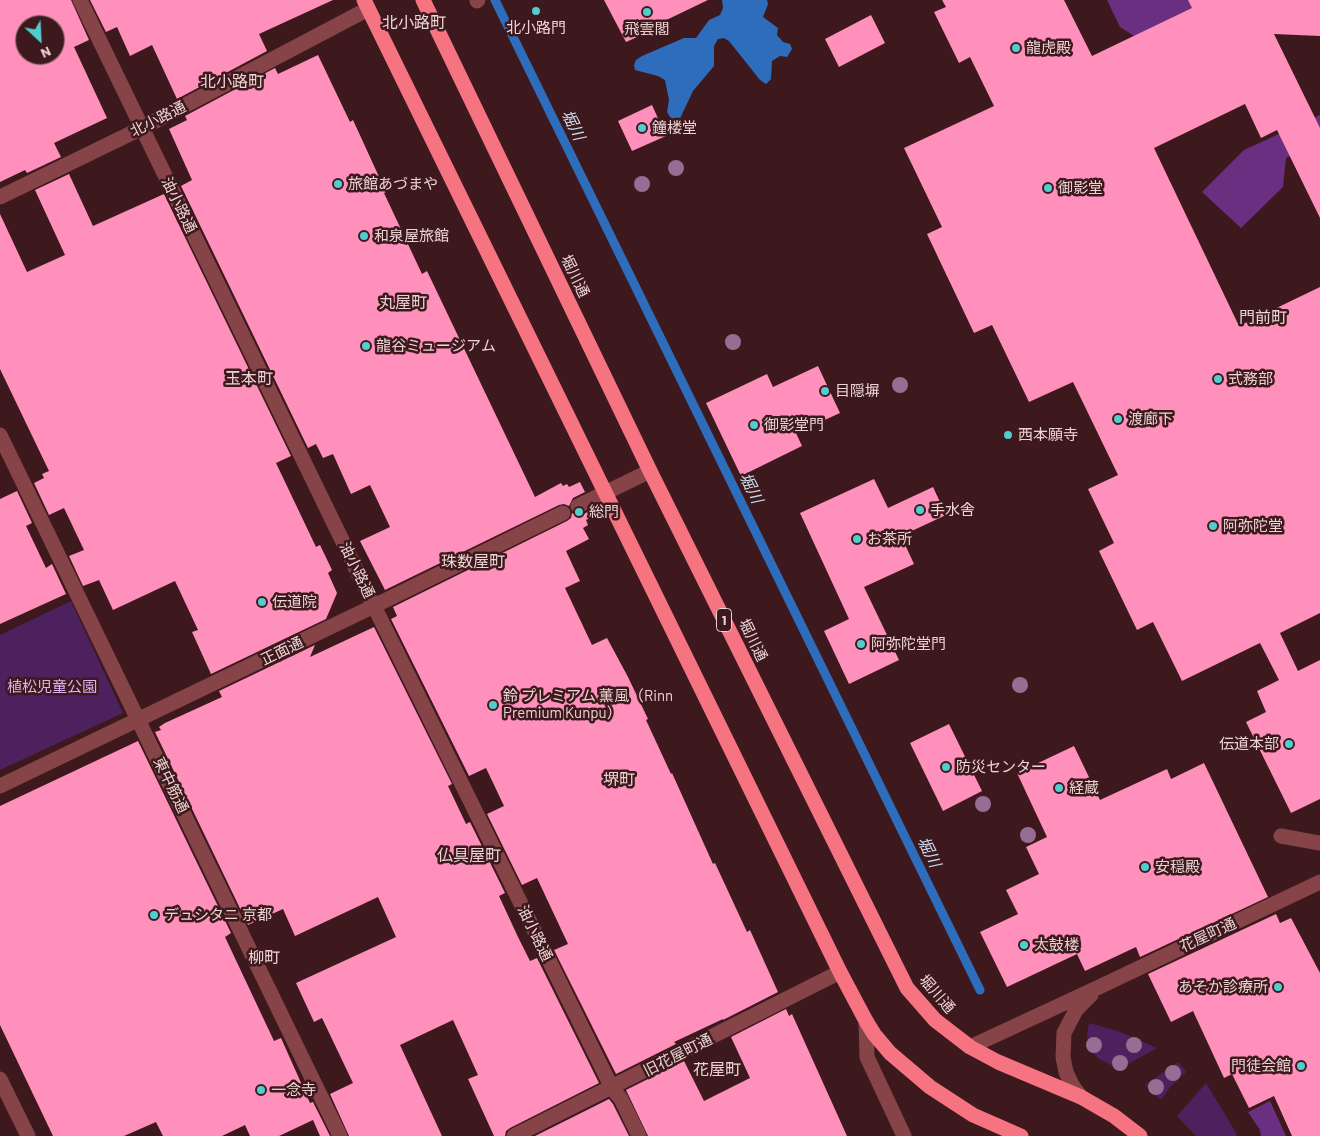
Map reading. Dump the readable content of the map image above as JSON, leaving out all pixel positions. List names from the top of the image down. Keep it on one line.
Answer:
{"streets":{"highway":["堀川通","1"],"street":["北小路通","油小路通","正面通","東中筋通","花屋町通","旧花屋町通"]},"crossings":[["北小路通","油小路通"],["油小路通","正面通"],["油小路通","旧花屋町通"],["堀川通","花屋町通"],["正面通","東中筋通"]],"districts":["北小路町","北小路町","丸屋町","門前町","玉本町","珠数屋町","堺町","仏具屋町","柳町","花屋町"],"water":["堀川"],"parks":["植松児童公園"],"places":["北小路門","飛雲閣","龍虎殿","鐘楼堂","旅館あづまや","御影堂","和泉屋旅館","龍谷ミュージアム","式務部","目隠塀","渡廊下","御影堂門","西本願寺","手水舎","総門","阿弥陀堂","お茶所","伝道院","阿弥陀堂門","鈴 プレミアム 薫風（Rinn Premium Kunpu）","伝道本部","防災センター","経蔵","安穏殿","デュシタニ 京都","太鼓楼","あそか診療所","門徒会館","一念寺"],"north":"bottom right"}
